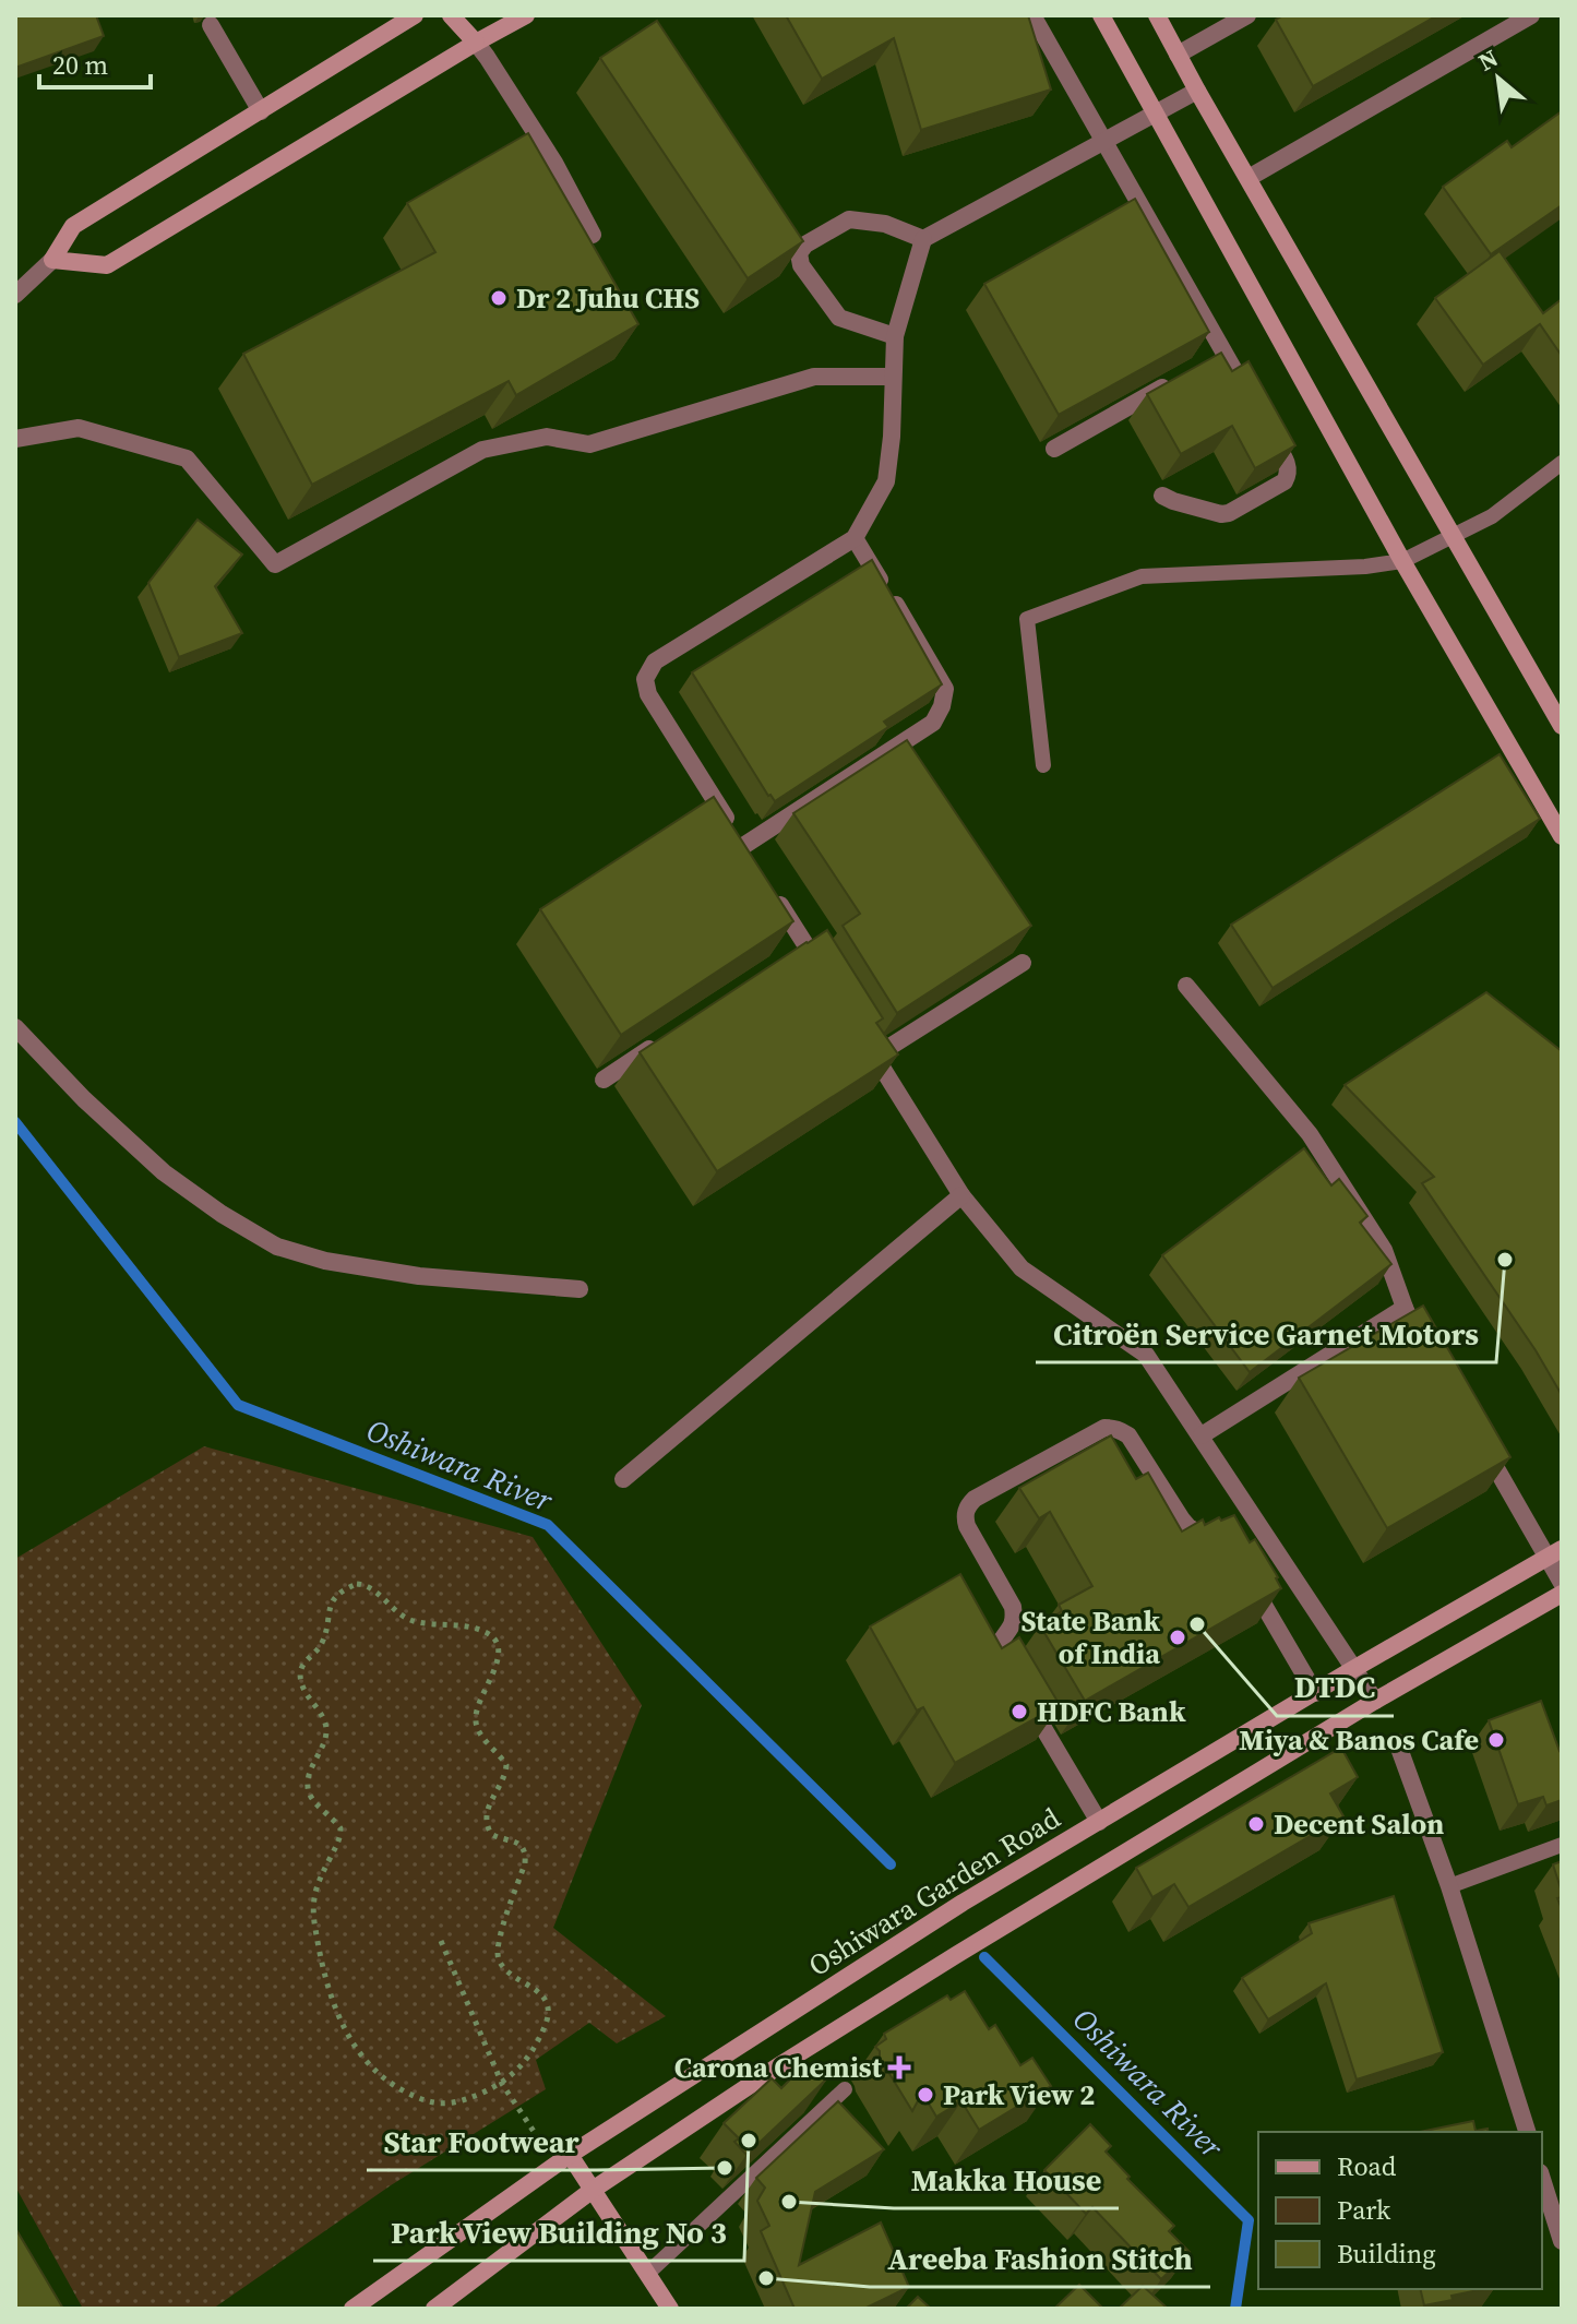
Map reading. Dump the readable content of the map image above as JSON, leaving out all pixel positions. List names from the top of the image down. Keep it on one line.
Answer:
{"streets":{"street":["Oshiwara Garden Road"]},"water":["Oshiwara River"],"places":{"other":["Dr 2 Juhu CHS","Citroën Service Garnet Motors","DTDC","State Bank of India","HDFC Bank","Miya & Banos Cafe","Decent Salon","Park View 2","Park View Building No 3","Star Footwear","Makka House","Areeba Fashion Stitch"],"health":["Carona Chemist"]},"legend":["Road","Park","Building"],"scale_bar":"20 m","north":"top left"}
